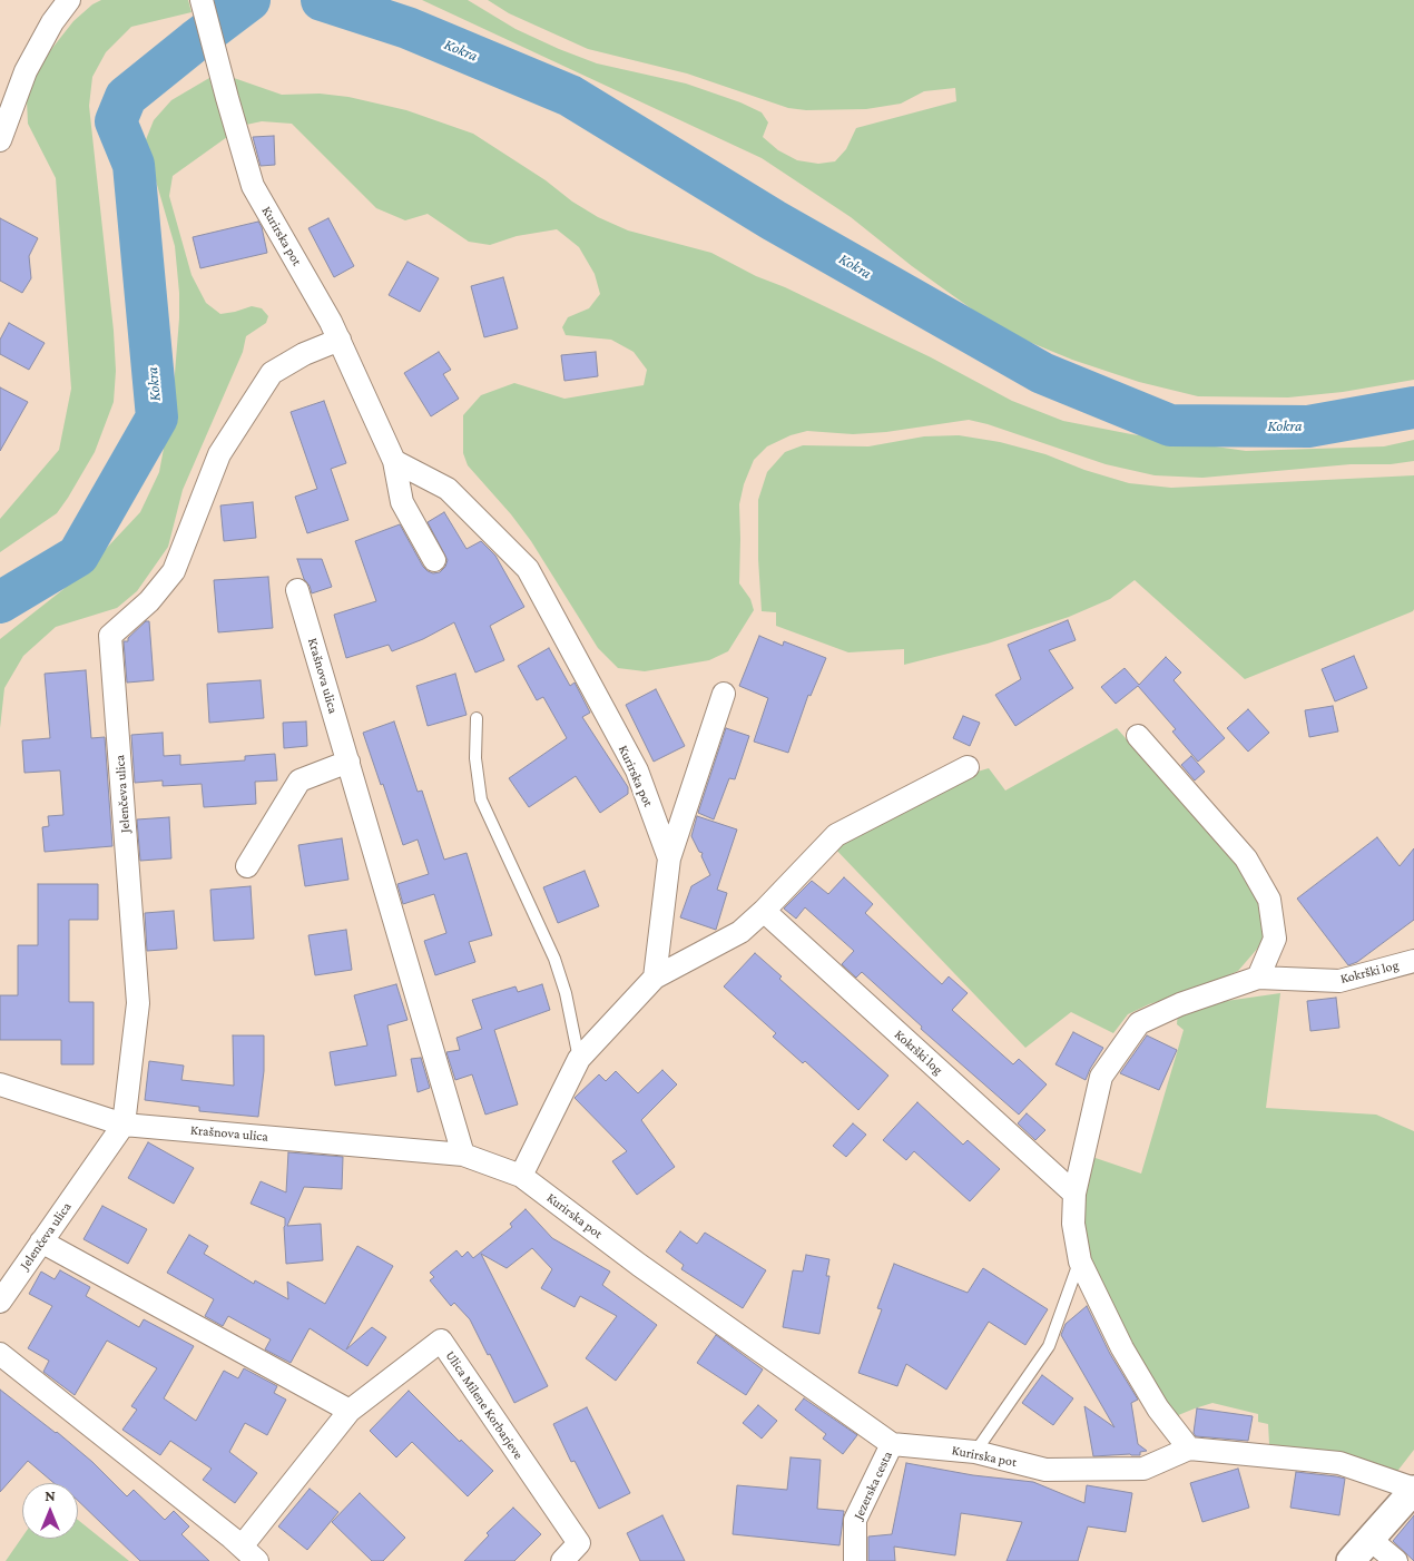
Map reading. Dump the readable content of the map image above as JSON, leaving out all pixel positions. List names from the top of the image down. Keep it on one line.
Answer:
{"streets":{"street":["Kurirska pot","Krašnova ulica","Jelenčeva ulica","Kokrški log","Ulica Milene Korbarjeve","Jezerska cesta"]},"crossings":[["Kurirska pot","Krašnova ulica"],["Kurirska pot","Jelenčeva ulica"],["Kurirska pot","Kokrški log"],["Kurirska pot","Jezerska cesta"],["Krašnova ulica","Jelenčeva ulica"]],"water":["Kokra"],"north":"top"}
